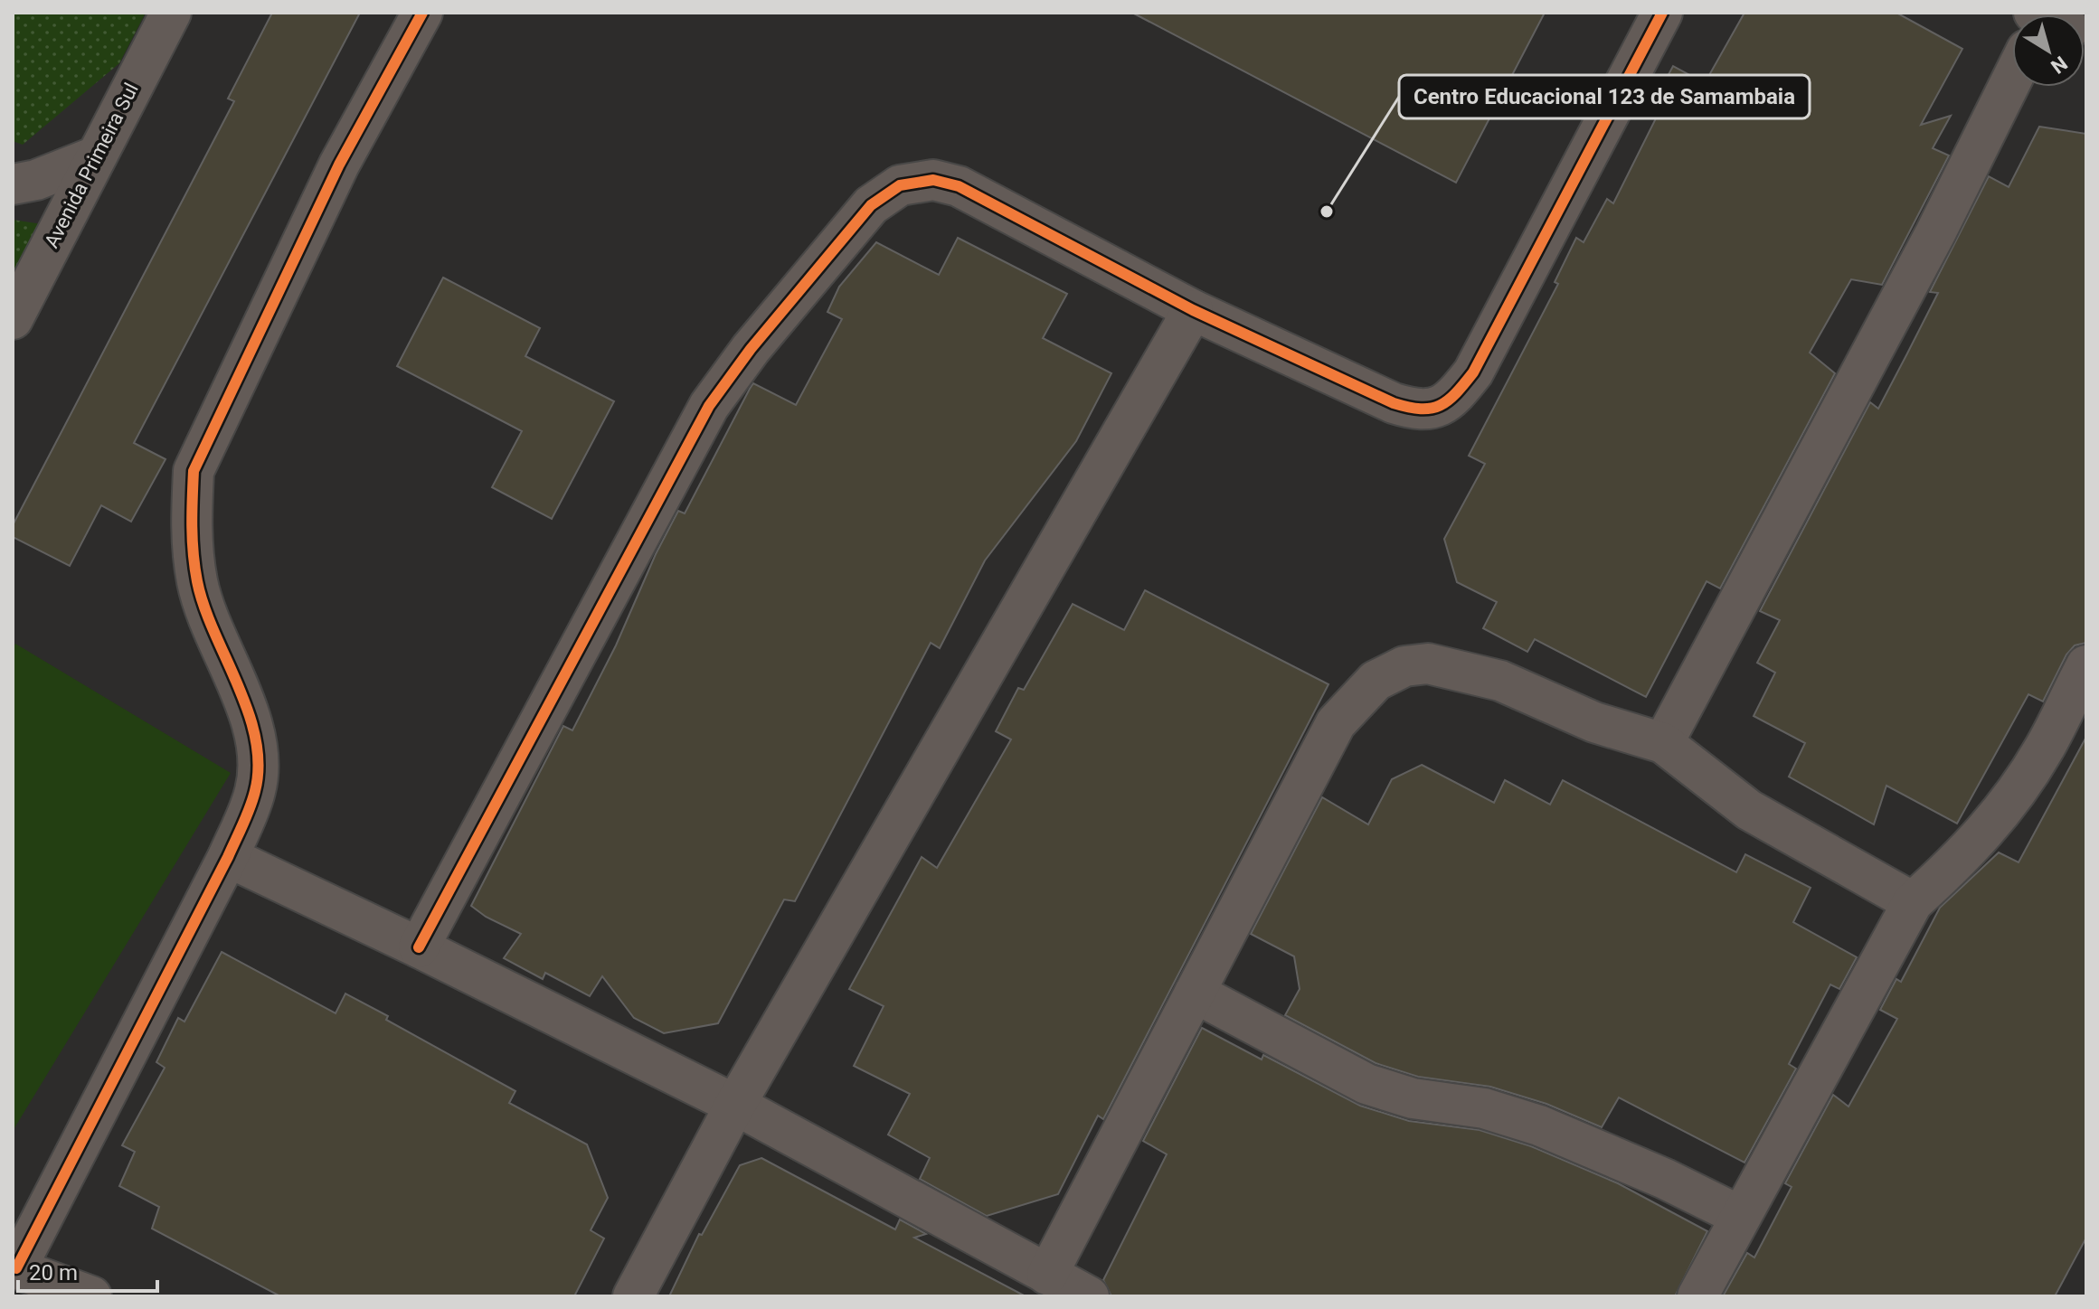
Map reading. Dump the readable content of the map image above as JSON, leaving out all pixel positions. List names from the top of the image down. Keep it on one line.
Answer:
{"streets":{"street":["Avenida Primeira Sul"]},"places":["Centro Educacional 123 de Samambaia"],"scale_bar":"20 m","north":"bottom right"}
